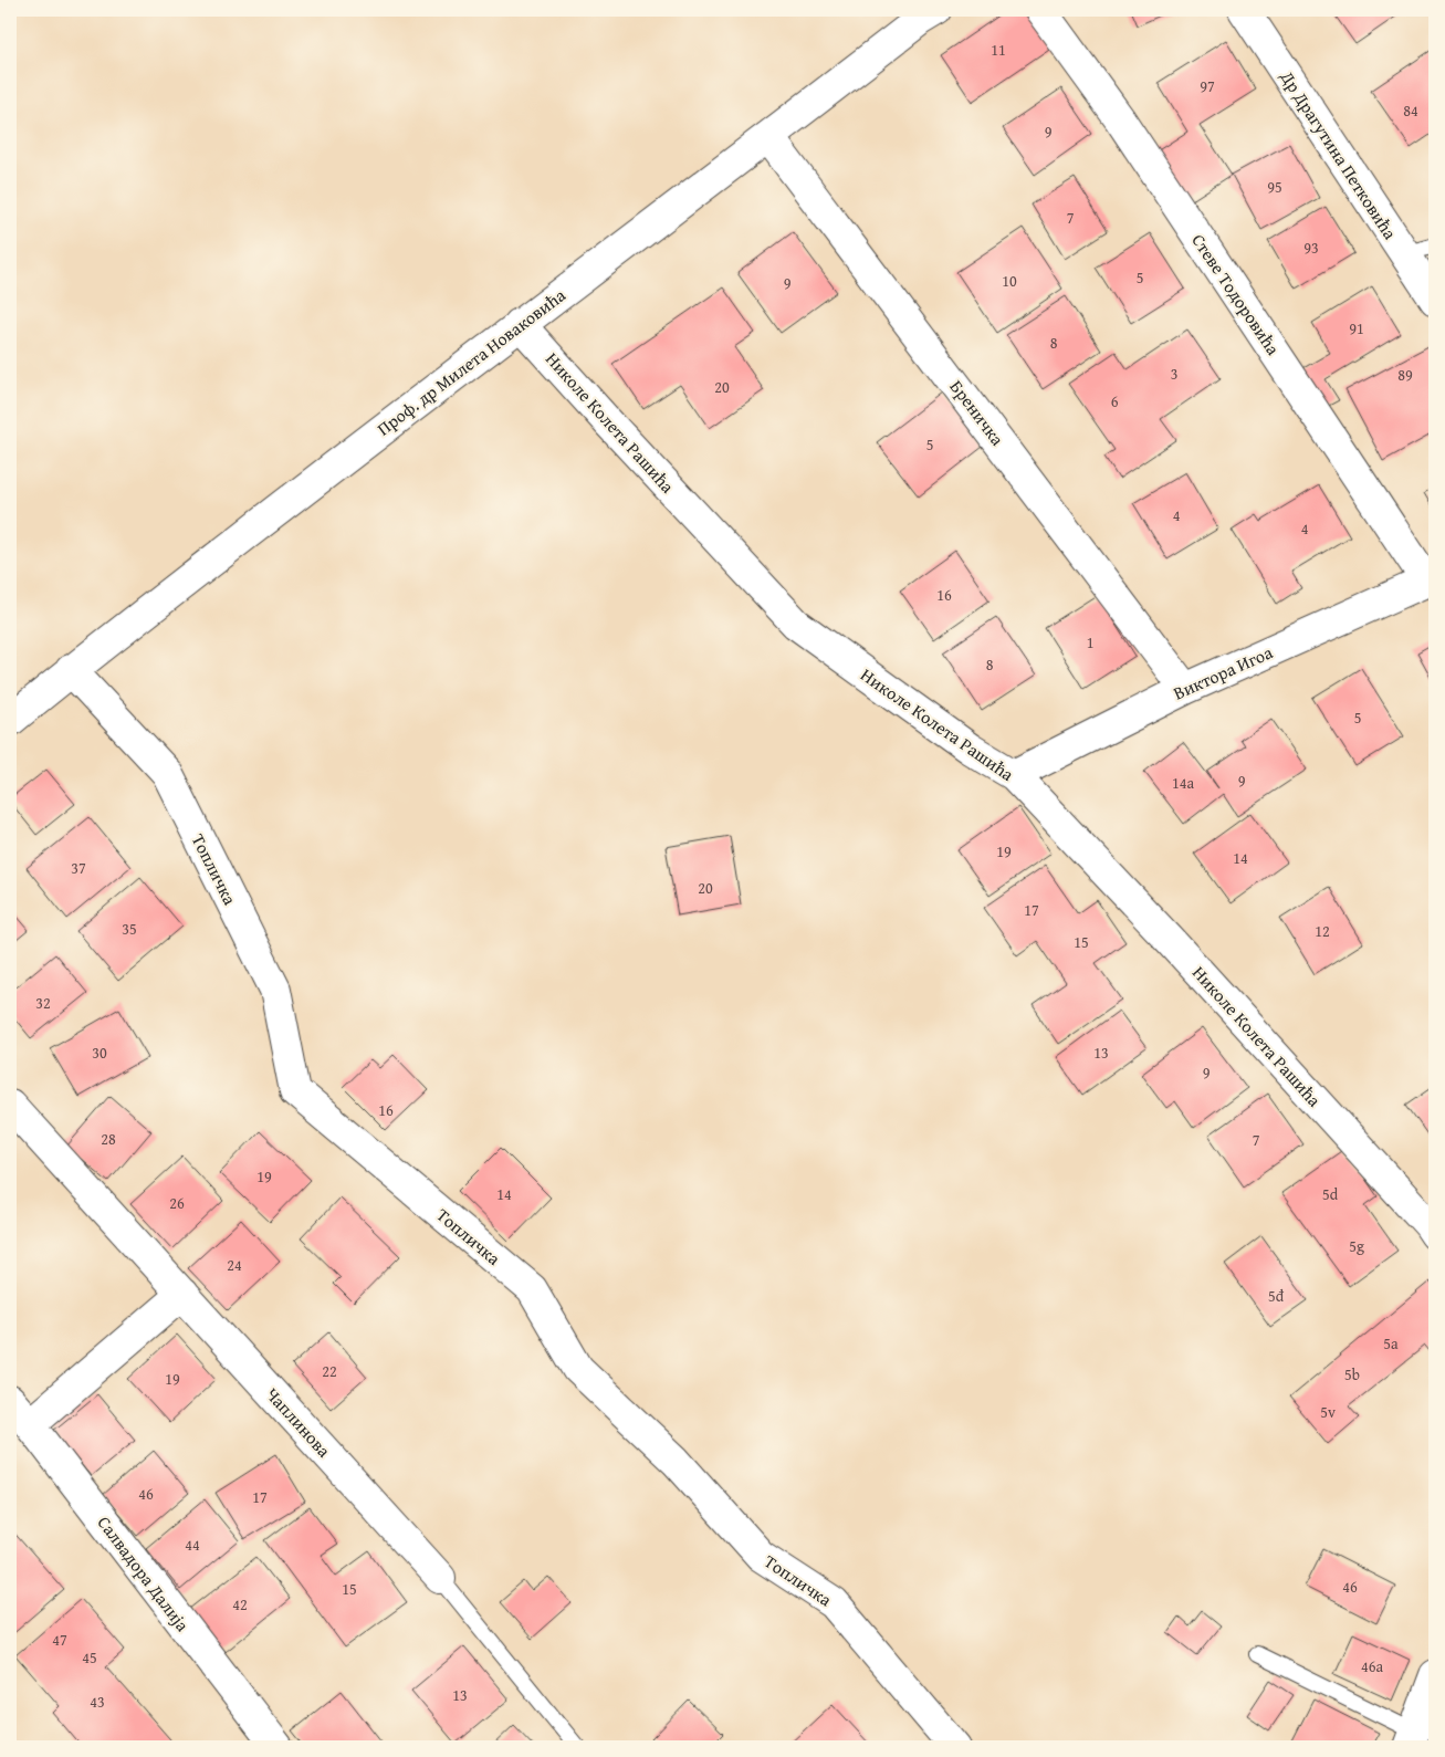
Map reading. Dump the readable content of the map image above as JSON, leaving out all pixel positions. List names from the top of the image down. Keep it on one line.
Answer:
{"streets":{"street":["Др Драгутина Петковића","Стеве Тодоровића","Проф. др Милета Новаковића","Бреничка","Николе Колета Рашића","Виктора Игоа","Топличка","Чаплинова","Салвадора Далија"]},"crossings":[["Стеве Тодоровића","Виктора Игоа"],["Проф. др Милета Новаковића","Бреничка"],["Проф. др Милета Новаковића","Николе Колета Рашића"],["Проф. др Милета Новаковића","Топличка"],["Бреничка","Виктора Игоа"],["Николе Колета Рашића","Виктора Игоа"]],"house_numbers":["11","97","84","9","95","7","93","5","10","9","91","8","3","89","20","6","5","4","4","16","1","8","5","9","14a","19","14","37","20","17","35","12","15","32","30","13","9","16","28","7","19","14","5d","26","5g","24","5đ","5a","22","5b","19","5v","46","17","44","46","15","42","47","45","46a","13","43"]}
